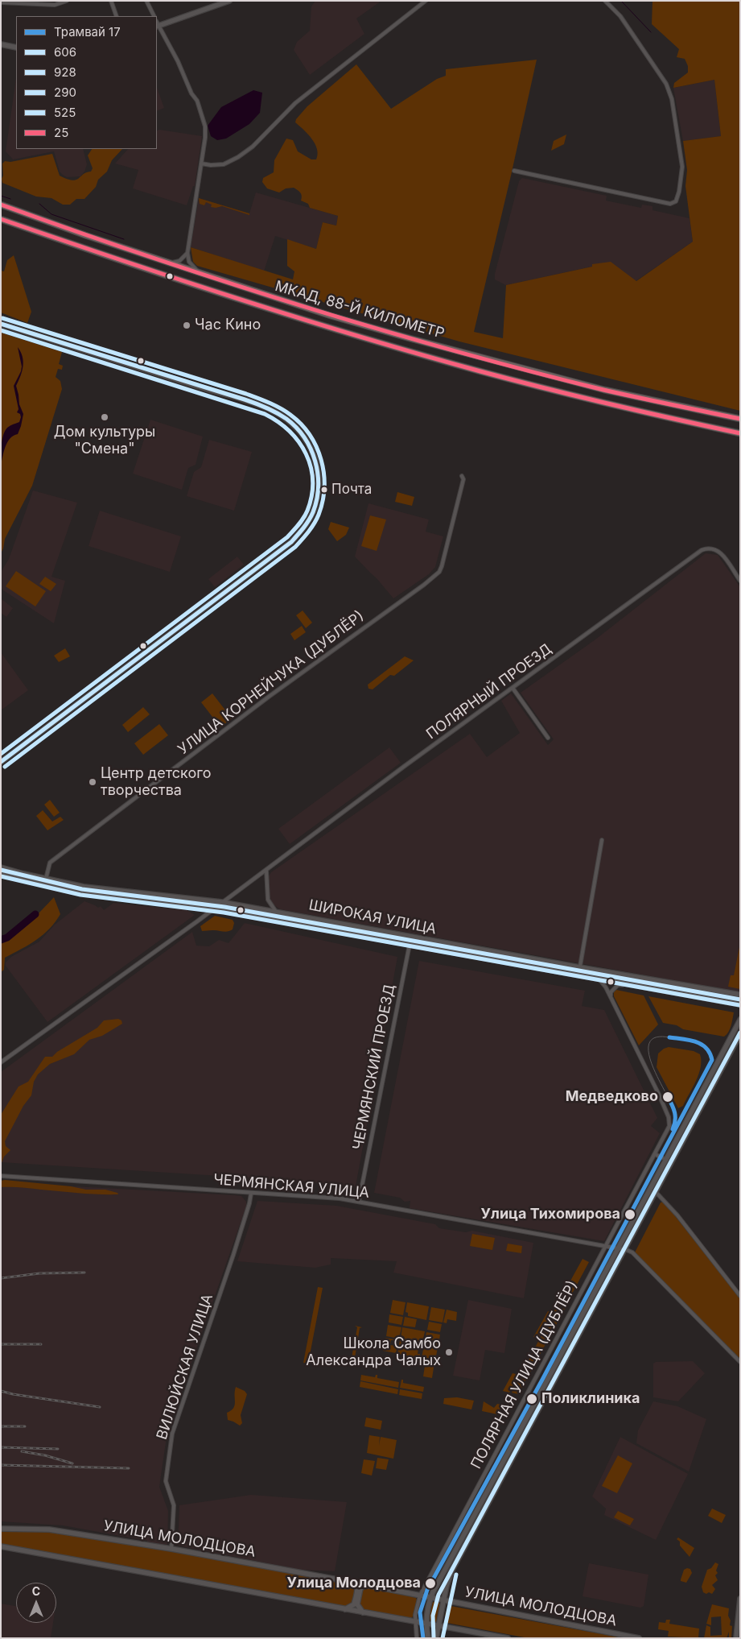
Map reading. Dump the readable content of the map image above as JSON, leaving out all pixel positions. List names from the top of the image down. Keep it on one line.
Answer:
{"streets":{"highway":["МКАД, 88-Й КИЛОМЕТР"],"main road":["ШИРОКАЯ УЛИЦА","УЛИЦА МОЛОДЦОВА"],"street":["УЛИЦА КОРНЕЙЧУКА (ДУБЛЁР)","ПОЛЯРНЫЙ ПРОЕЗД","ЧЕРМЯНСКИЙ ПРОЕЗД","ЧЕРМЯНСКАЯ УЛИЦА","ВИЛЮЙСКАЯ УЛИЦА","ПОЛЯРНАЯ УЛИЦА (ДУБЛЁР)"]},"crossings":[["УЛИЦА КОРНЕЙЧУКА (ДУБЛЁР)","ШИРОКАЯ УЛИЦА"],["ПОЛЯРНЫЙ ПРОЕЗД","ШИРОКАЯ УЛИЦА"],["ШИРОКАЯ УЛИЦА","ЧЕРМЯНСКИЙ ПРОЕЗД"],["ЧЕРМЯНСКИЙ ПРОЕЗД","ЧЕРМЯНСКАЯ УЛИЦА"],["ЧЕРМЯНСКАЯ УЛИЦА","ВИЛЮЙСКАЯ УЛИЦА"],["ЧЕРМЯНСКАЯ УЛИЦА","ПОЛЯРНАЯ УЛИЦА (ДУБЛЁР)"],["ВИЛЮЙСКАЯ УЛИЦА","УЛИЦА МОЛОДЦОВА"],["ПОЛЯРНАЯ УЛИЦА (ДУБЛЁР)","УЛИЦА МОЛОДЦОВА"]],"places":["Час Кино","Дом культуры \"Смена\"","Почта","Центр детского творчества","Медведково","Улица Тихомирова","Школа Самбо Александра Чалых","Поликлиника","Улица Молодцова"],"lines":["transit line 25","transit line 525","transit line 606","transit line 290","transit line 928","tram line 17"],"legend":["Трамвай 17","606","928","290","525","25"],"north":"top"}
